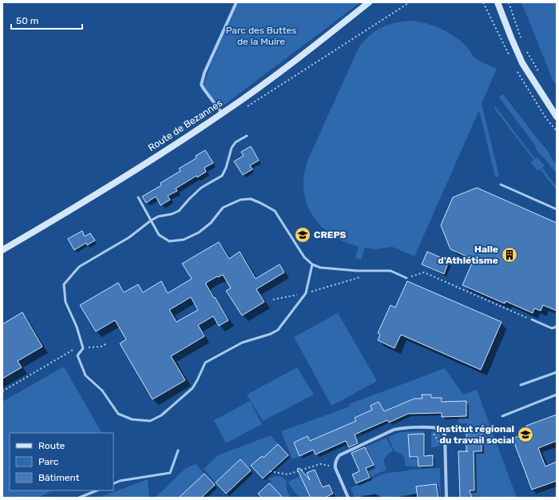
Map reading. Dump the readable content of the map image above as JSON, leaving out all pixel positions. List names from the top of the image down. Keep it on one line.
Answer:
{"streets":{"street":["Route de Bezannes"]},"parks":["Parc des Buttes de la Muire"],"places":{"school or university":["CREPS","Institut régional du travail social"],"building":["Halle d'Athlétisme"]},"legend":["Route","Parc","Bâtiment"],"scale_bar":"50 m"}
